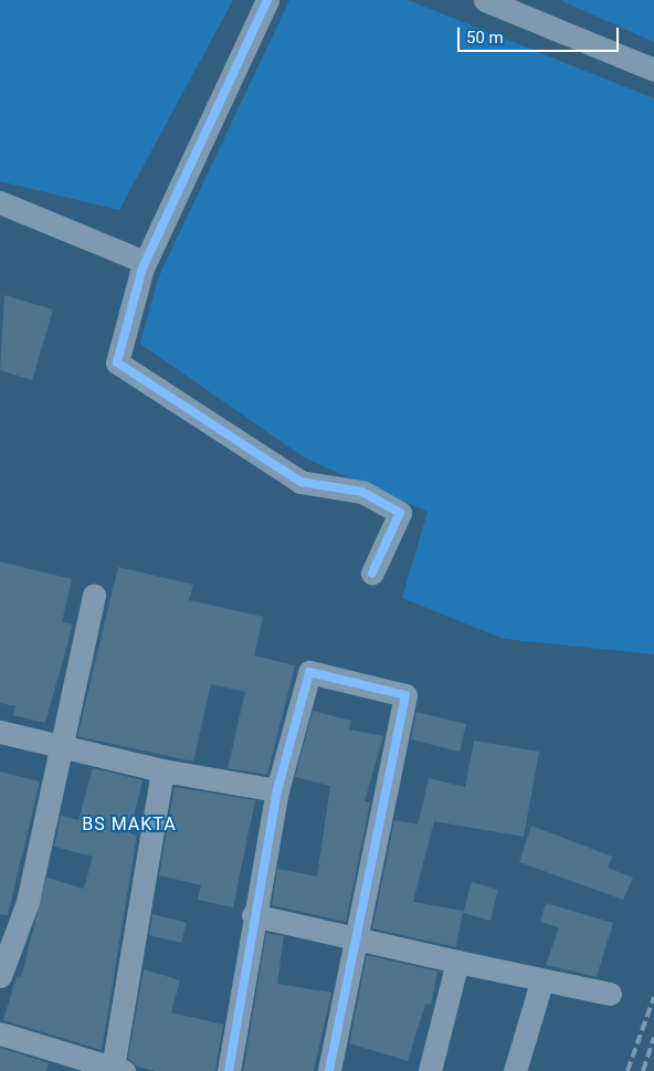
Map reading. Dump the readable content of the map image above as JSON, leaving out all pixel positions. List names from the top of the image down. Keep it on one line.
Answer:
{"districts":["BS MAKTA"],"scale_bar":"50 m"}
